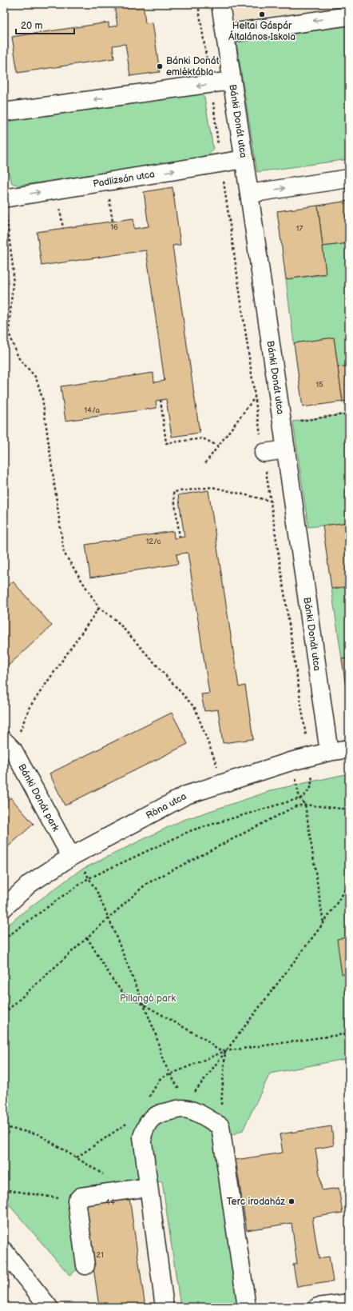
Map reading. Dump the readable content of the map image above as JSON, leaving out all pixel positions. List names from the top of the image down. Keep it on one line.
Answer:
{"streets":{"street":["Bánki Donát utca","Padlizsán utca","Bánki Donát park","Róna utca"]},"crossings":[["Bánki Donát utca","Padlizsán utca"],["Bánki Donát utca","Róna utca"],["Bánki Donát park","Róna utca"]],"parks":["Pillangó park"],"places":["Heltai Gáspár Általános Iskola","Bánki Donát emléktábla","Terc irodaház"],"house_numbers":["16","17","15","14/a","12/c","44","21"],"scale_bar":"20 m"}
